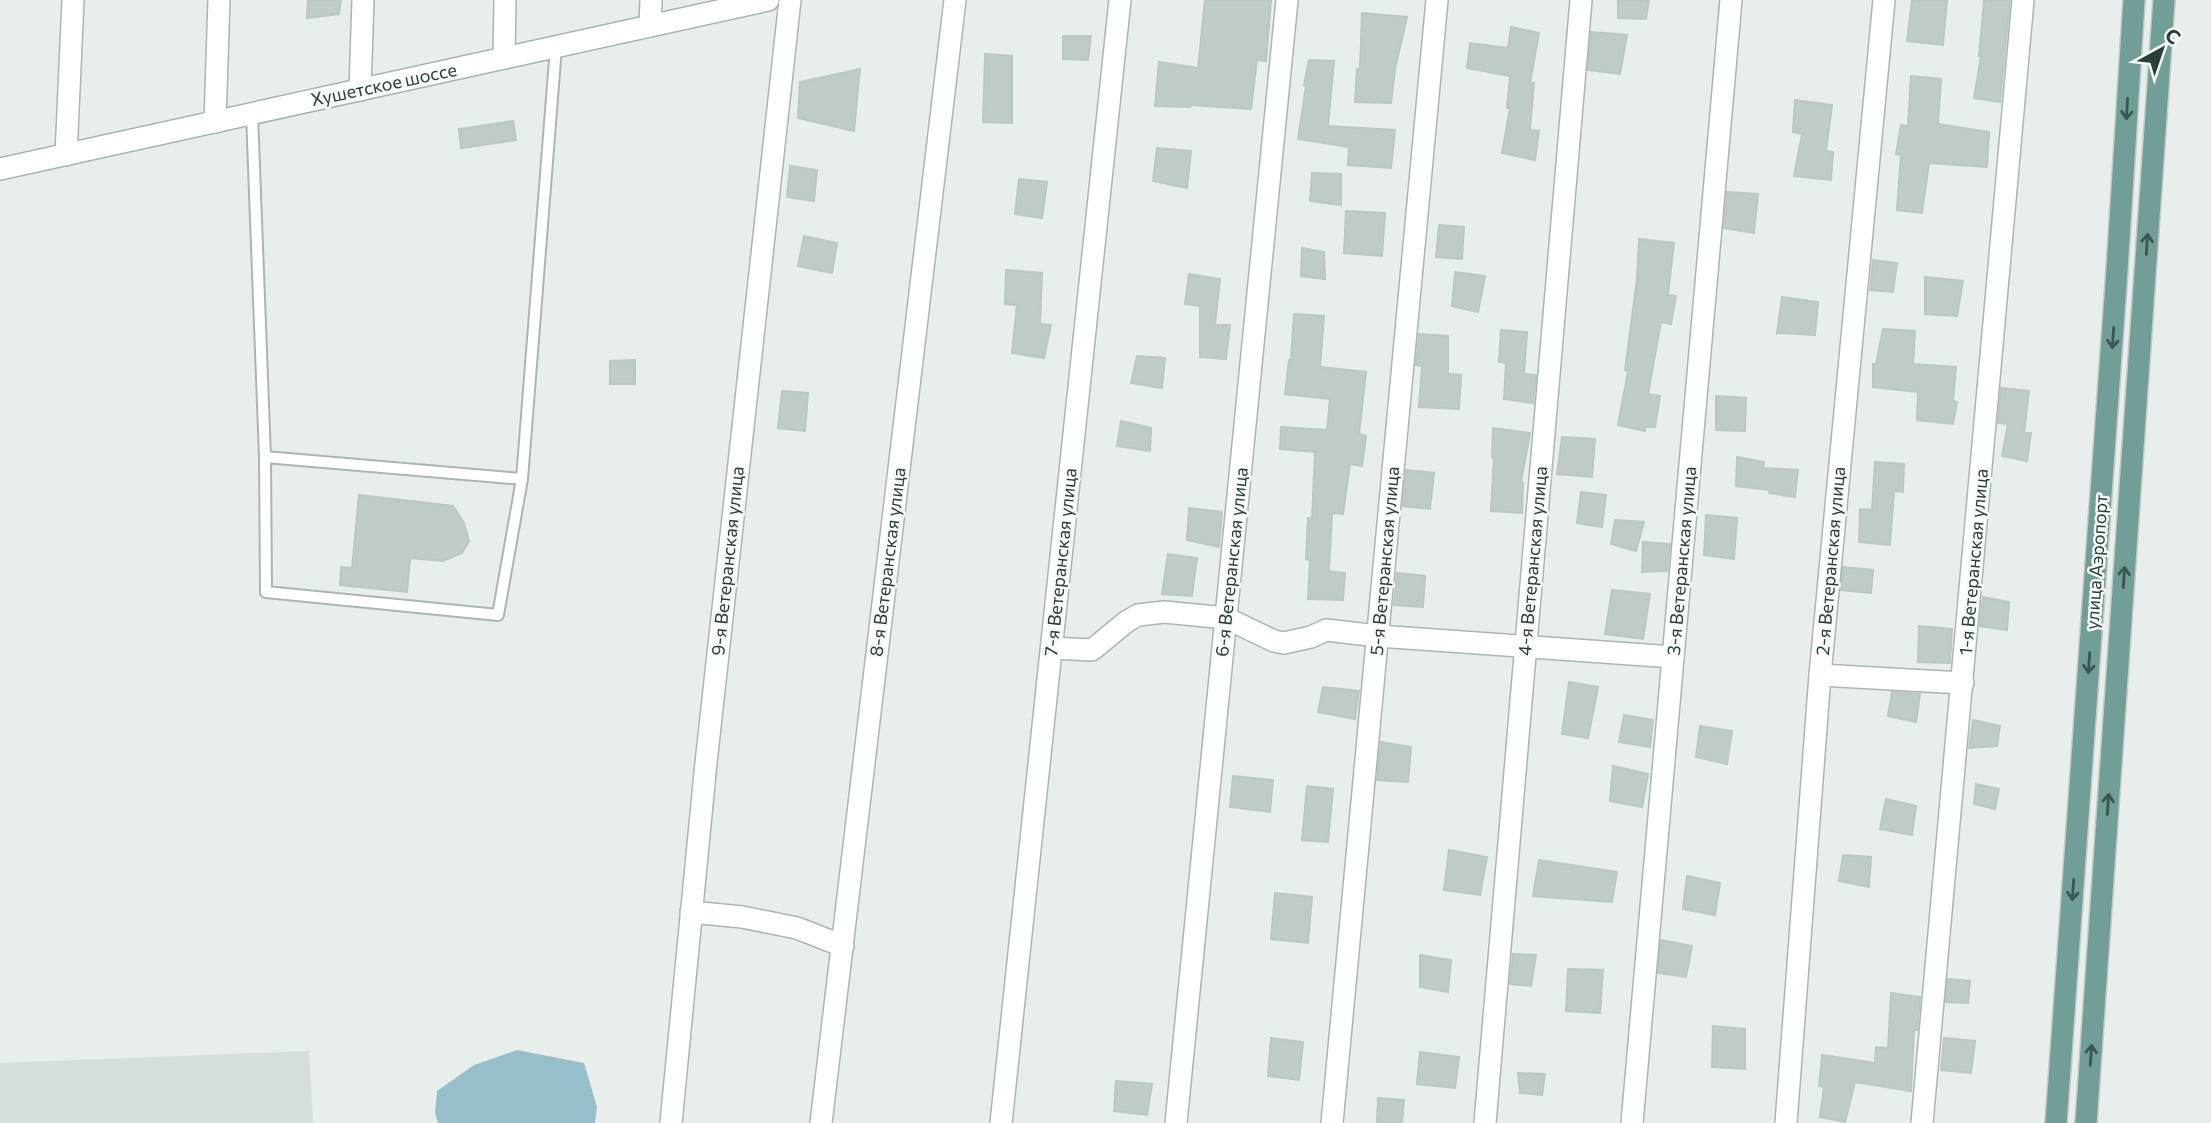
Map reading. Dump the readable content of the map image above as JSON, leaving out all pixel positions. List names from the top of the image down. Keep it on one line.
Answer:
{"streets":{"main road":["улица Аэропорт"],"street":["Хушетское шоссе","9-я Ветеранская улица","5-я Ветеранская улица","4-я Ветеранская улица","3-я Ветеранская улица","2-я Ветеранская улица","8-я Ветеранская улица","7-я Ветеранская улица","6-я Ветеранская улица","1-я Ветеранская улица"]},"north":"top right"}
